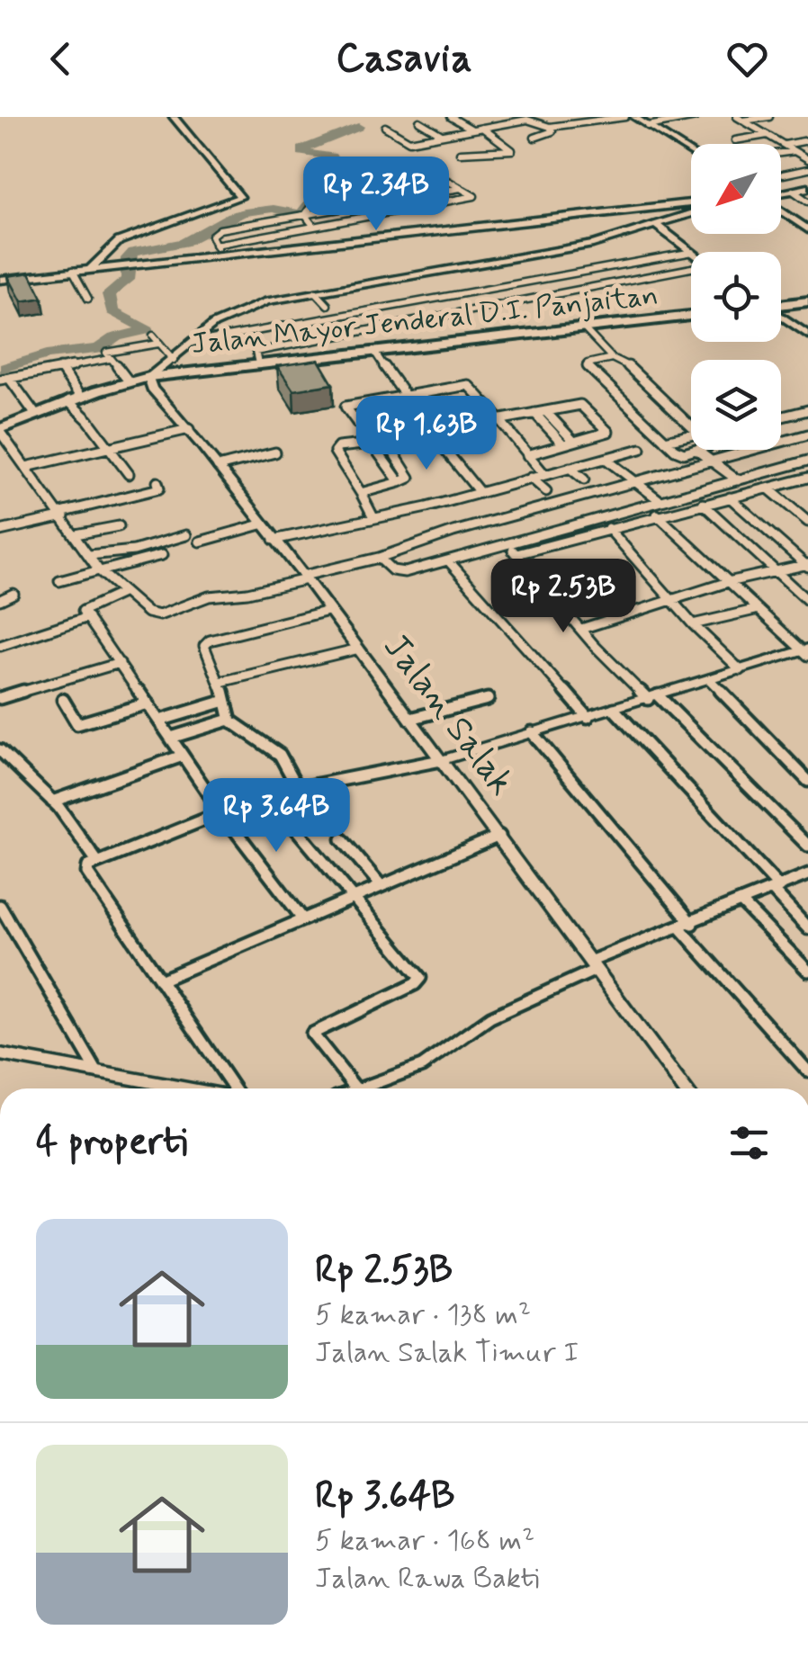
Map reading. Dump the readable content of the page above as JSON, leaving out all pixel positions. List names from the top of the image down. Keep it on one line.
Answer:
{"streets":{"highway":["Jalan Mayor Jenderal D.I. Panjaitan"],"street":["Jalan Salak"]},"crossings":[["Jalan Mayor Jenderal D.I. Panjaitan","Jalan Salak"]],"north":"bottom left","page":{"header":"Casavia","price":["Rp 2.34B","Rp 1.63B","Rp 2.53B","Rp 3.64B"],"heading":"4 properti","list":[{"name":"Rp 2.53B","note":"5 kamar · 138 m² · Jalan Salak Timur I"},{"name":"Rp 3.64B","note":"5 kamar · 168 m² · Jalan Rawa Bakti"}]}}
